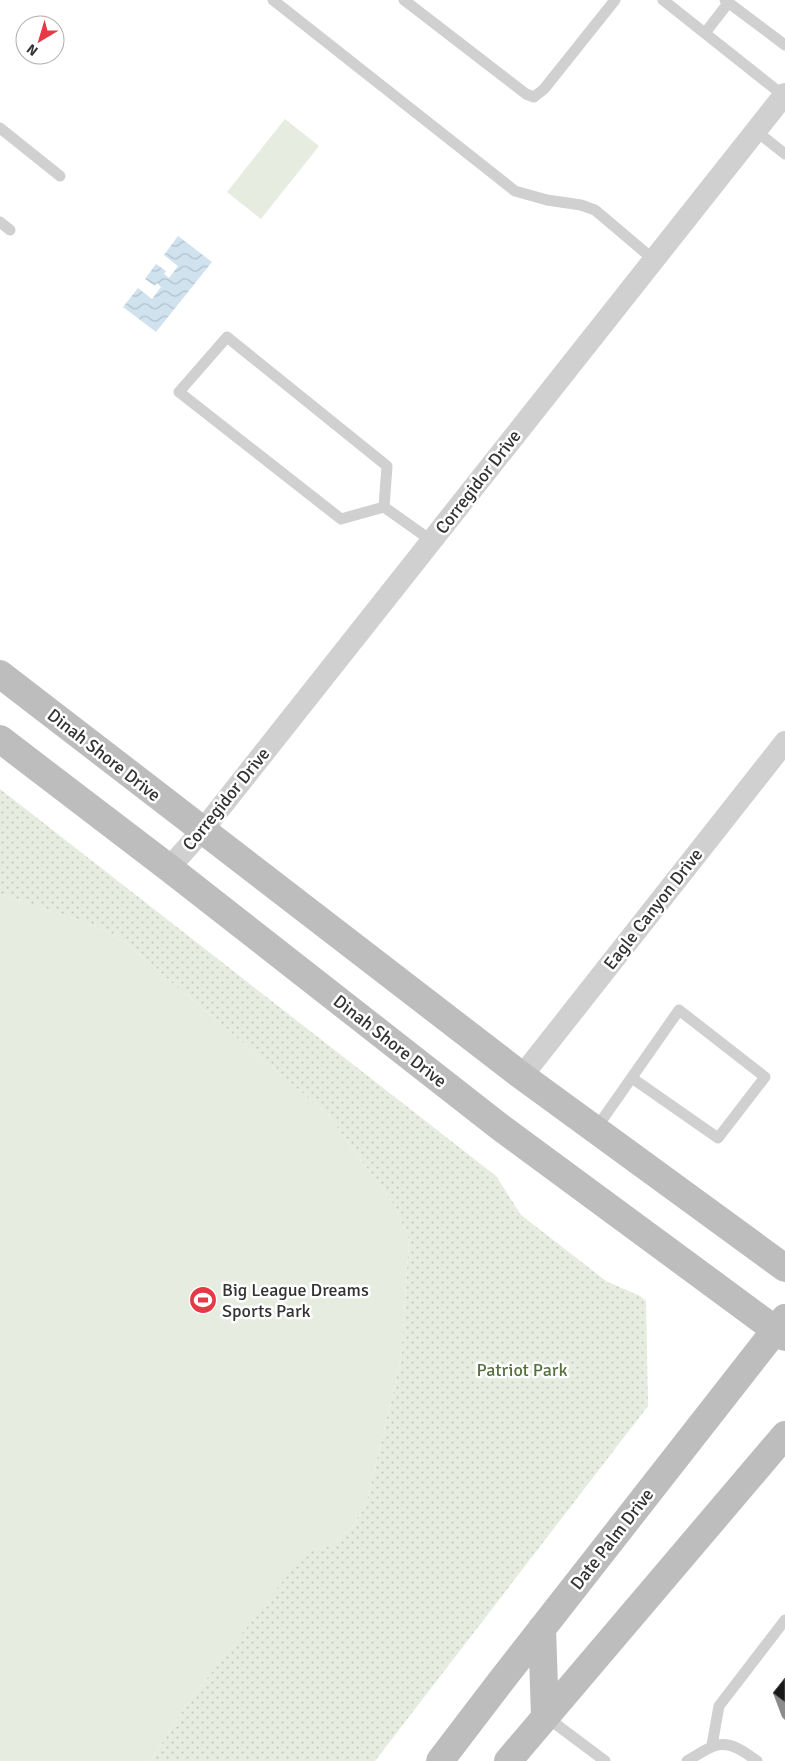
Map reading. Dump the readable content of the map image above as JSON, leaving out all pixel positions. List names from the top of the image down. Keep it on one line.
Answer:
{"streets":{"main road":["Dinah Shore Drive","Date Palm Drive"],"street":["Corregidor Drive","Eagle Canyon Drive"]},"crossings":[["Corregidor Drive","Dinah Shore Drive"],["Dinah Shore Drive","Eagle Canyon Drive"],["Dinah Shore Drive","Date Palm Drive"]],"parks":["Patriot Park"],"places":{"sports":["Big League Dreams Sports Park"]},"north":"bottom left"}
